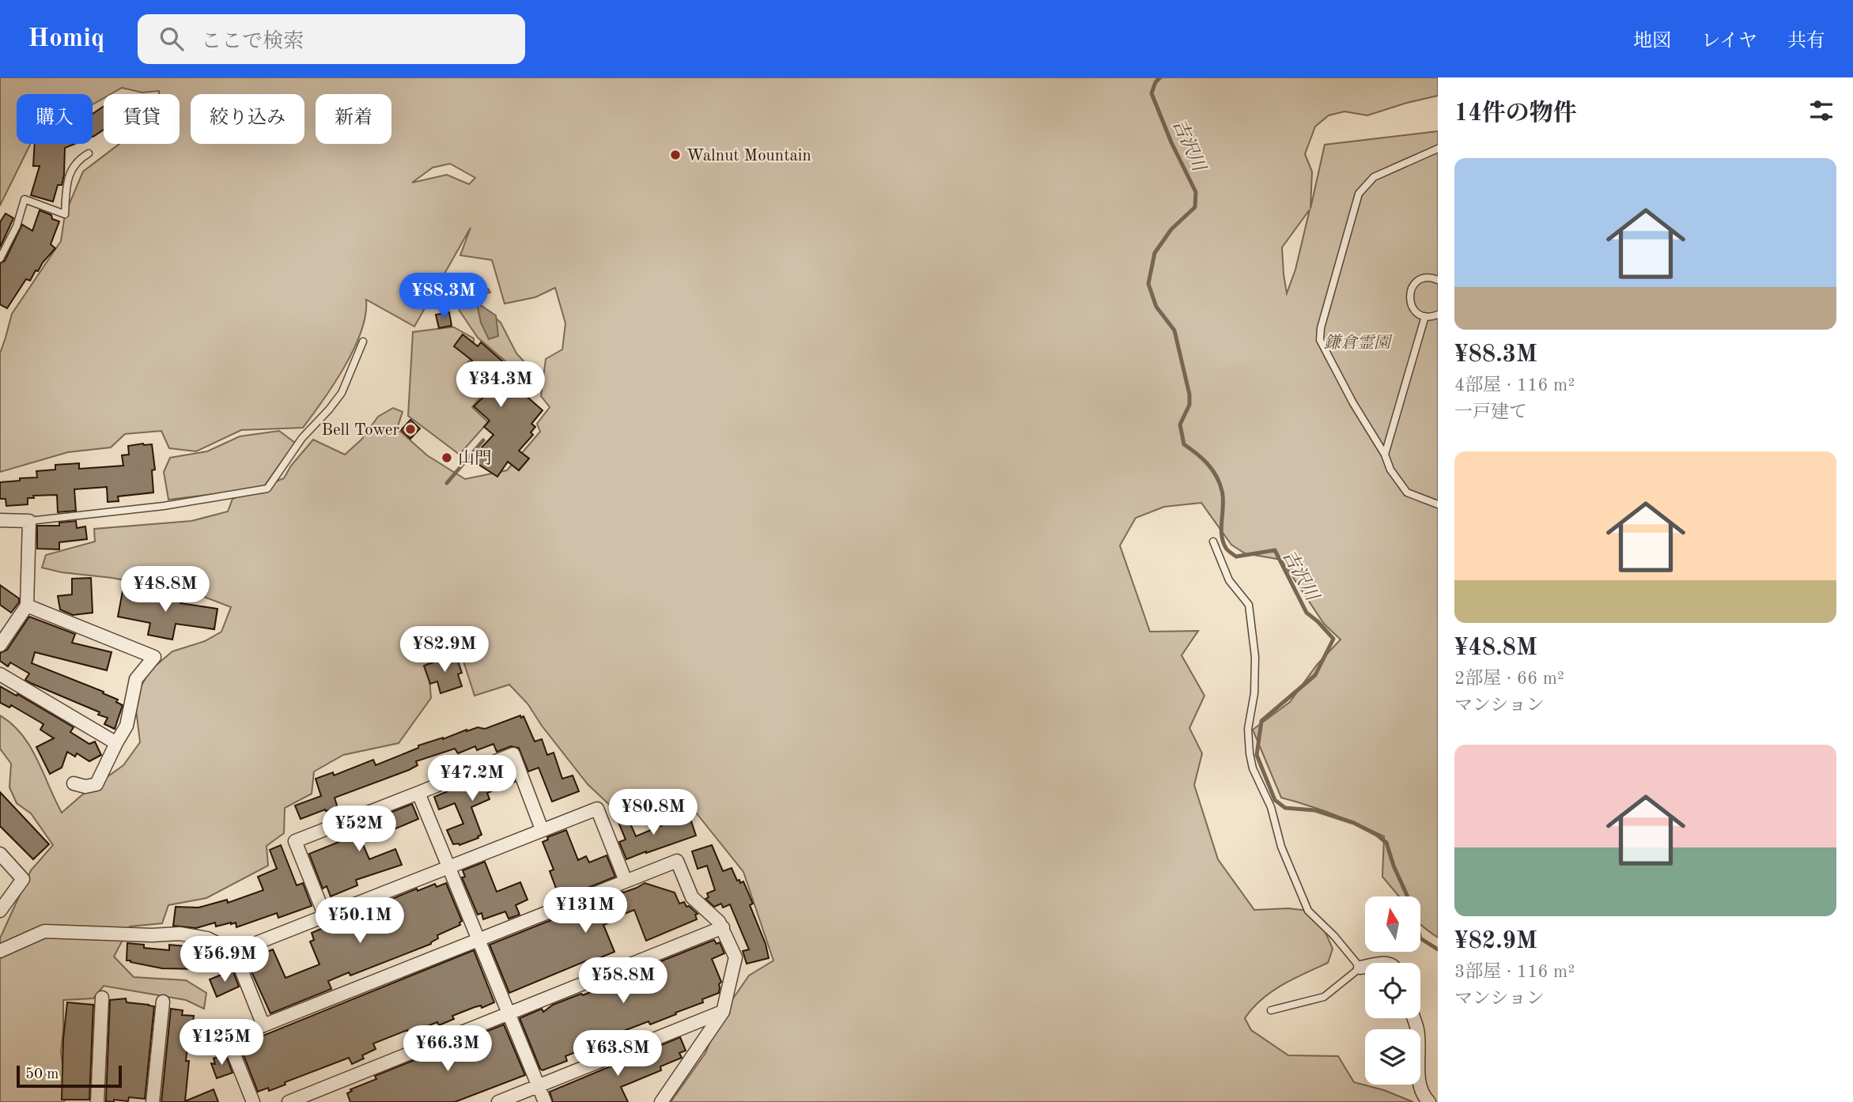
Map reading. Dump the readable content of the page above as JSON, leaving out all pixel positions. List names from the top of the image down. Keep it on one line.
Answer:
{"water":["吉沢川"],"parks":["鎌倉霊園"],"places":["Walnut Mountain","Bell Tower","山門"],"scale_bar":"50 m","north":"top","page":{"header":"Homiq","search":"ここで検索","nav":["地図","レイヤ","共有"],"heading":"14件の物件","chip":["購入","賃貸","絞り込み","新着"],"list":[{"name":"¥88.3M","note":"4部屋 · 116 m² · 一戸建て"},{"name":"¥48.8M","note":"2部屋 · 66 m² · マンション"},{"name":"¥82.9M","note":"3部屋 · 116 m² · マンション"}],"price":["¥88.3M","¥34.3M","¥48.8M","¥82.9M","¥47.2M","¥80.8M","¥52M","¥131M","¥50.1M","¥56.9M","¥58.8M","¥125M","¥66.3M","¥63.8M"],"scale":"50 m"}}
